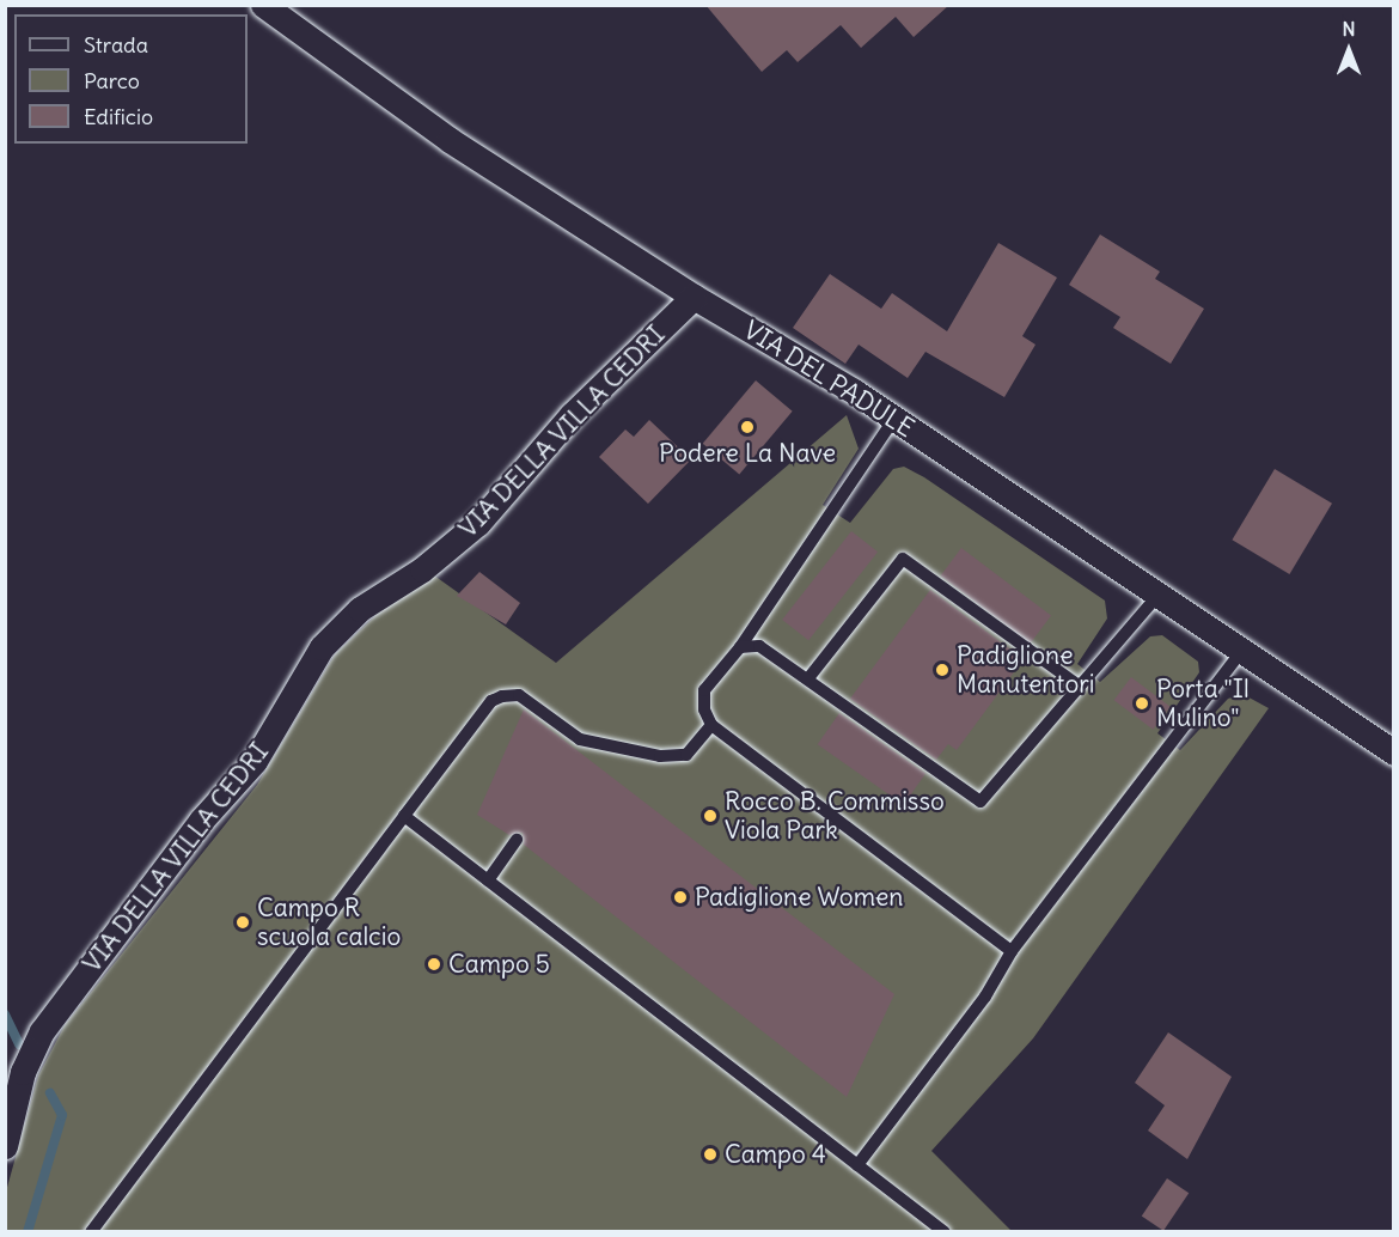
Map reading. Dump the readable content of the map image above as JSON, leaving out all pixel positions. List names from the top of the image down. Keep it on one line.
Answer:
{"streets":{"street":["VIA DEL PADULE","VIA DELLA VILLA CEDRI"]},"crossings":[["VIA DEL PADULE","VIA DELLA VILLA CEDRI"]],"places":["Podere La Nave","Padiglione Manutentori","Porta \"Il Mulino\"","Rocco B. Commisso Viola Park","Padiglione Women","Campo R scuola calcio","Campo 5","Campo 4"],"legend":["Strada","Parco","Edificio"],"north":"top"}
